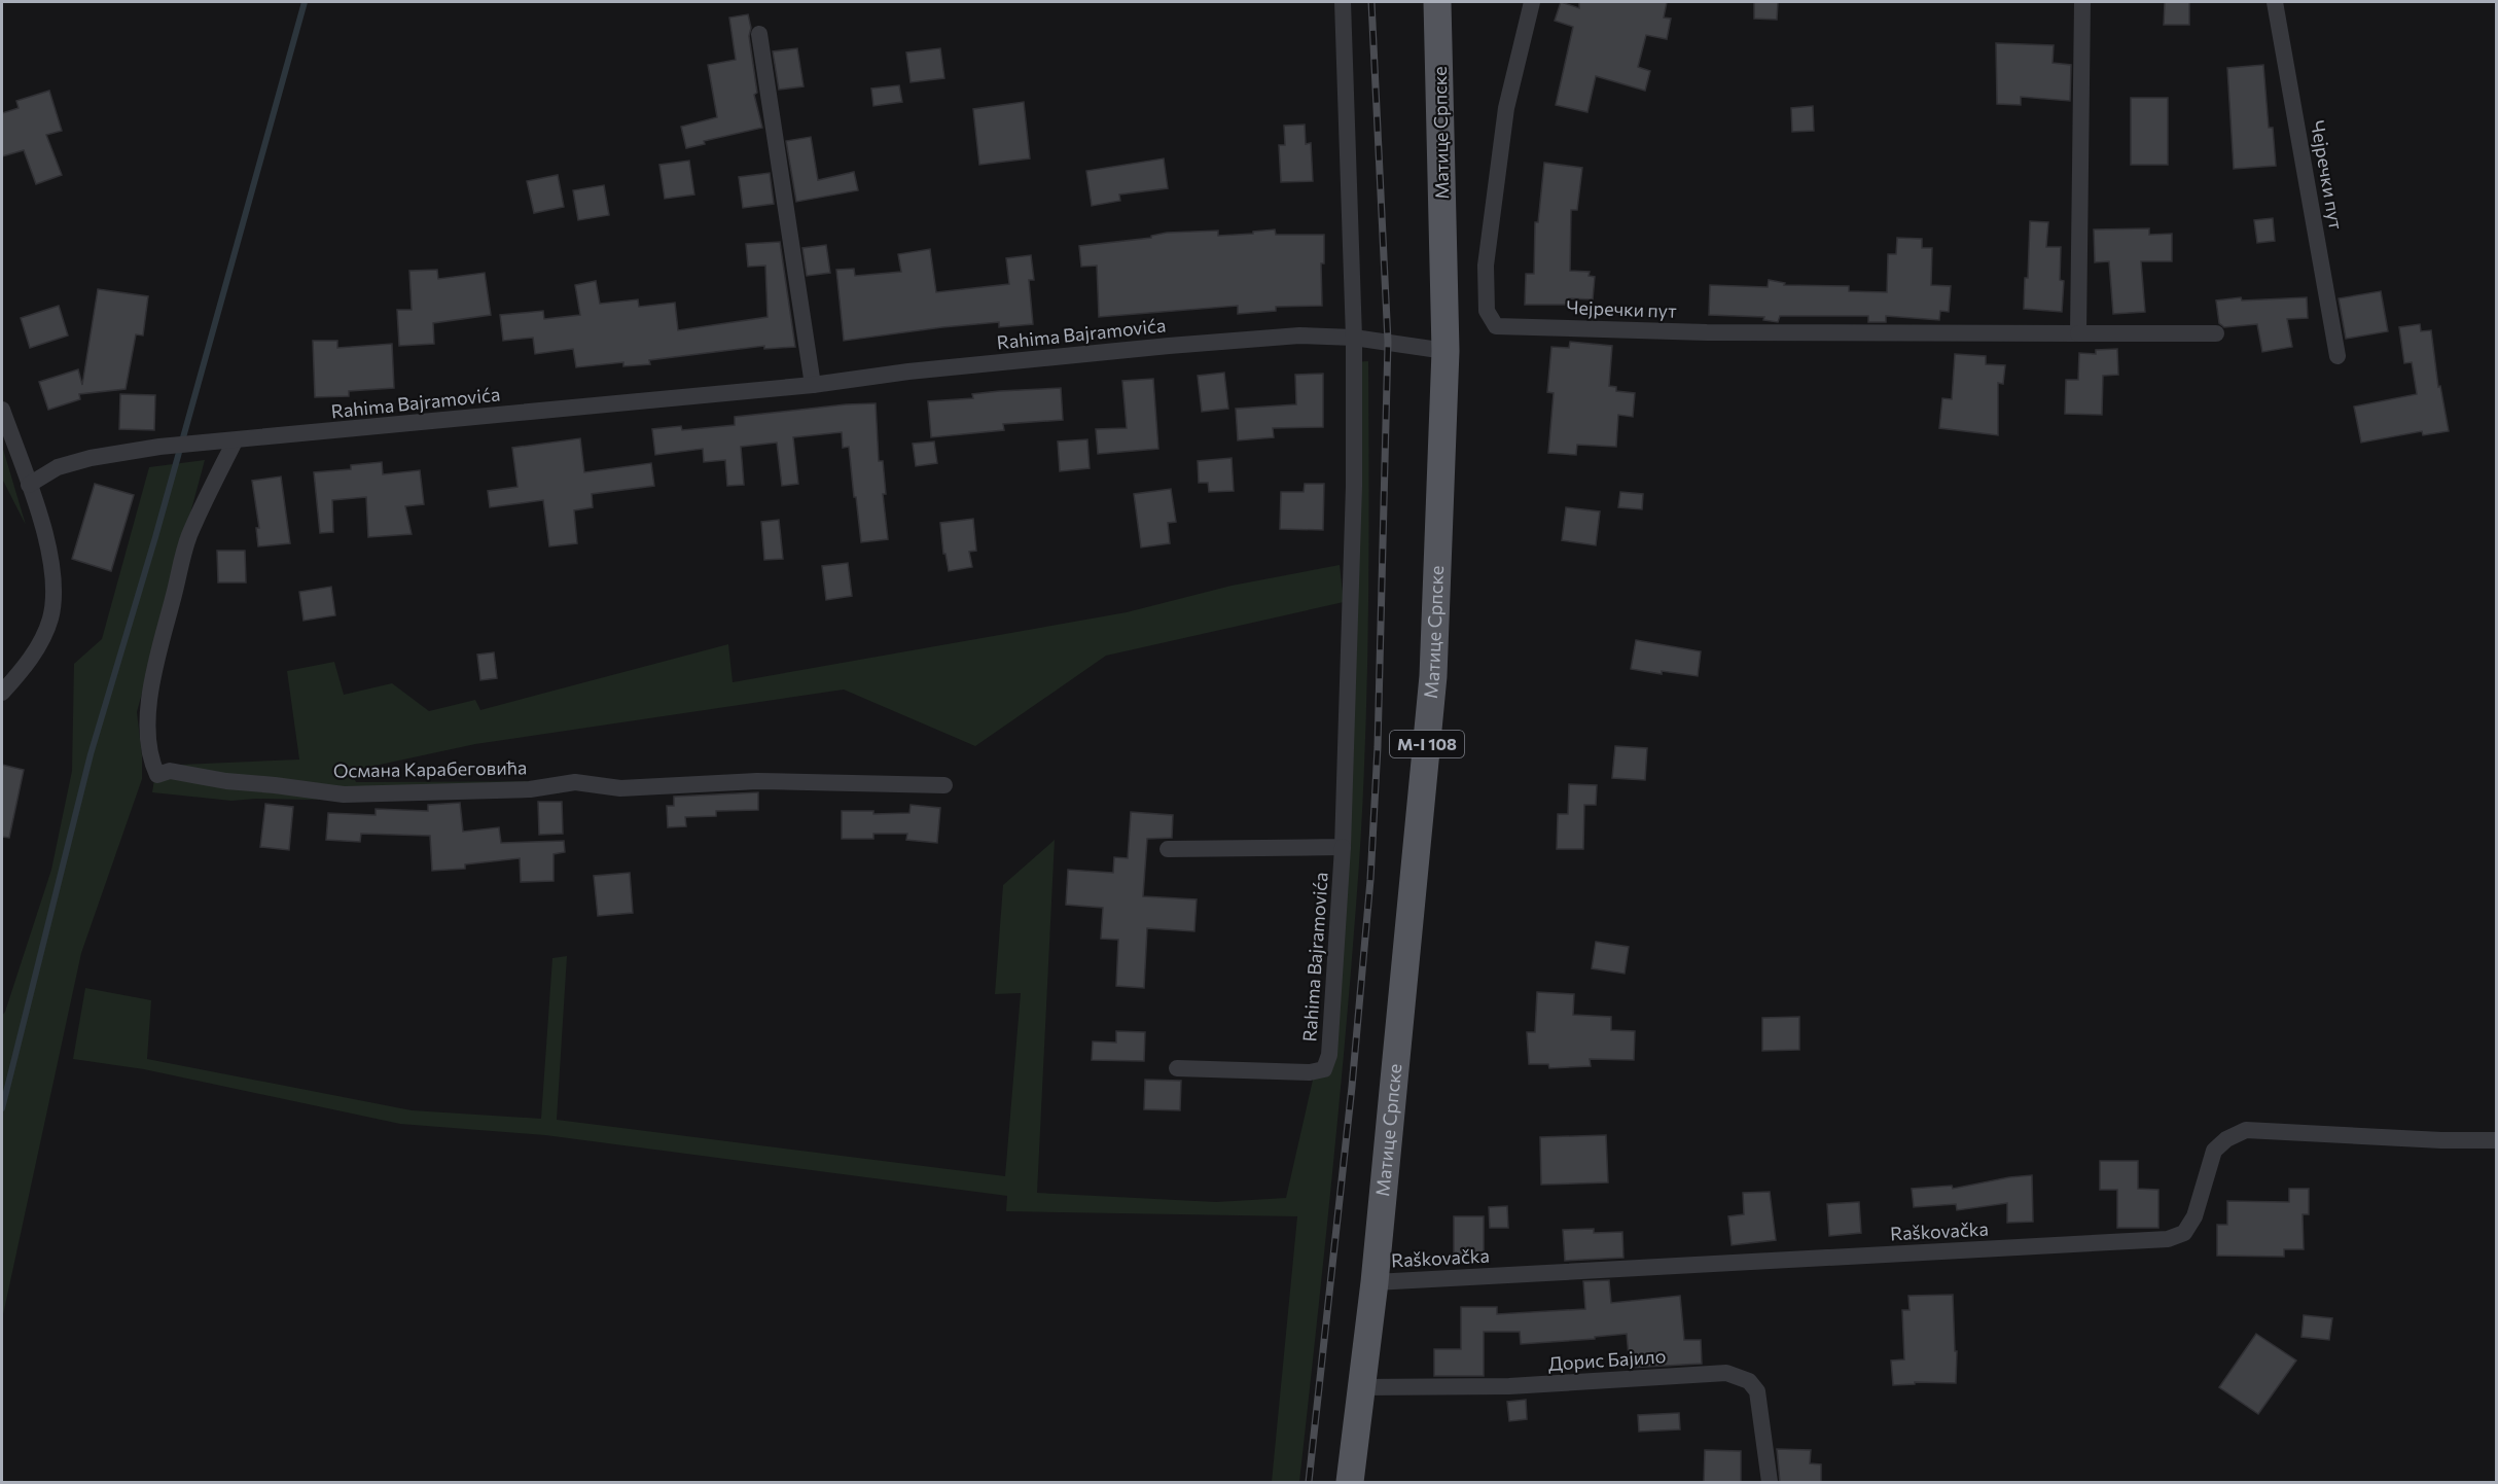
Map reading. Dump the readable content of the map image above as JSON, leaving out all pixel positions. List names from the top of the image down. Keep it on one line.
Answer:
{"streets":{"main road":["Матице Српске","M-I 108"],"street":["Чејречки пут","Rahima Bajramovića","Османа Карабеговића","Raškovačka","Дорис Бајило"]},"crossings":[["Матице Српске","Rahima Bajramovića"],["Матице Српске","Raškovačka"],["Матице Српске","Дорис Бајило"],["Rahima Bajramovića","Османа Карабеговића"]]}
